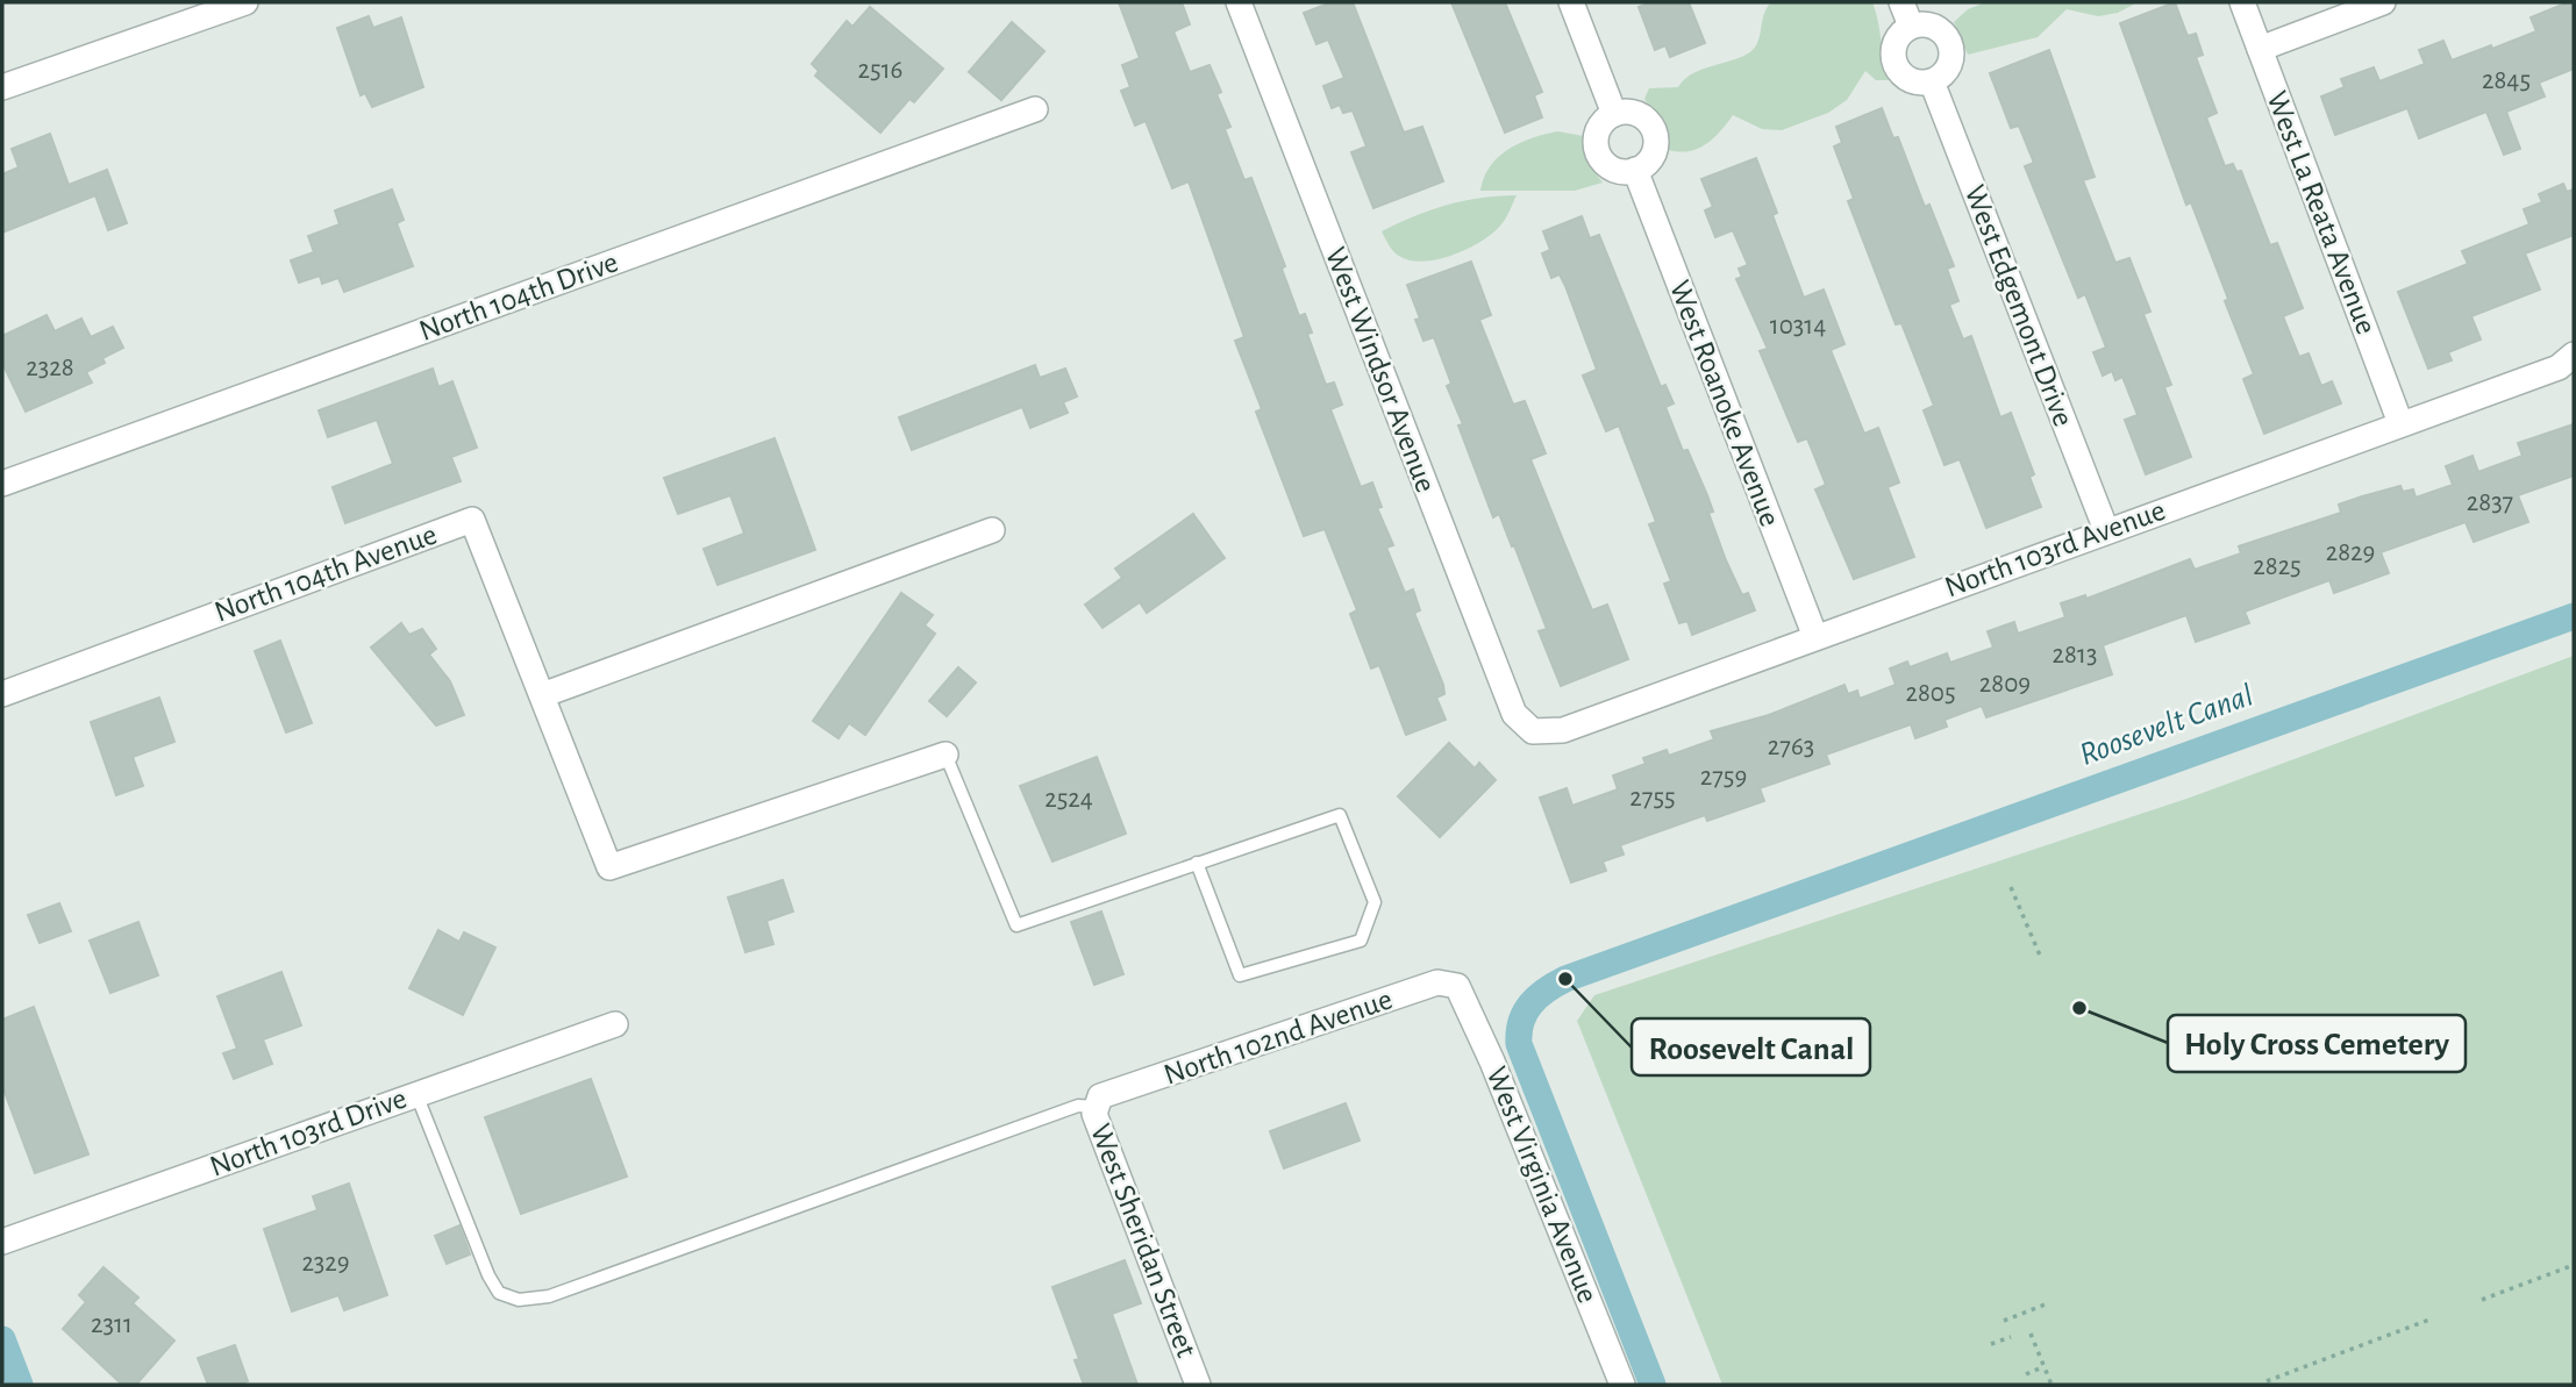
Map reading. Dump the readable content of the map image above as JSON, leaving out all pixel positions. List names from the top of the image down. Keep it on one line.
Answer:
{"streets":{"street":["West La Reata Avenue","North 104th Drive","West Edgemont Drive","West Windsor Avenue","West Roanoke Avenue","North 103rd Avenue","North 104th Avenue","North 102nd Avenue","North 103rd Drive","West Virginia Avenue","West Sheridan Street"]},"crossings":[["West La Reata Avenue","North 103rd Avenue"],["West Edgemont Drive","North 103rd Avenue"],["West Windsor Avenue","North 103rd Avenue"],["West Roanoke Avenue","North 103rd Avenue"],["North 102nd Avenue","West Virginia Avenue"],["North 102nd Avenue","West Sheridan Street"]],"water":["Roosevelt Canal"],"places":["Roosevelt Canal","Holy Cross Cemetery"],"house_numbers":["2516","2845","10314","2328","2837","2829","2825","2813","2809","2805","2763","2759","2755","2524","2329","2311"]}
